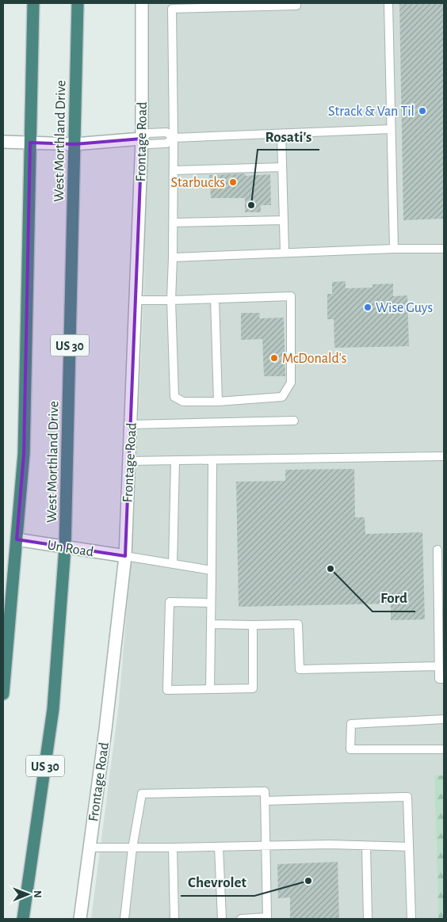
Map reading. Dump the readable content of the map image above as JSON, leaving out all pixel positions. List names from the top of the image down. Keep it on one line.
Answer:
{"streets":{"highway":["West Morthland Drive","US 30"],"street":["Frontage Road","Un Road"]},"crossings":[["West Morthland Drive","Un Road"],["Frontage Road","Un Road"]],"places":["Strack & Van Til","Starbucks","Rosati's","Wise Guys","McDonald's","Ford","Chevrolet"],"north":"right"}
